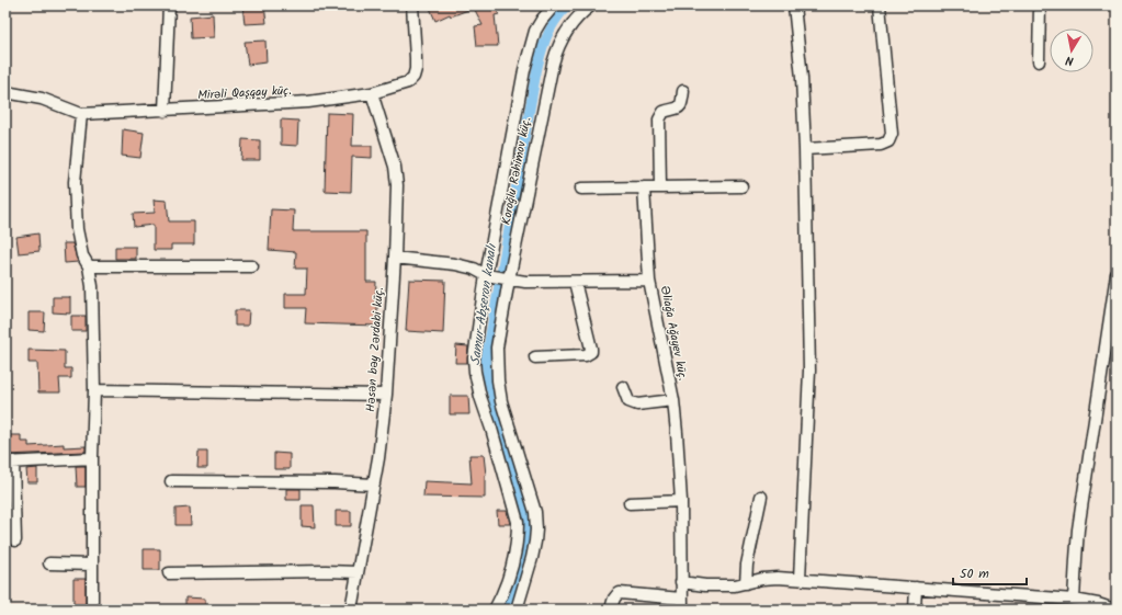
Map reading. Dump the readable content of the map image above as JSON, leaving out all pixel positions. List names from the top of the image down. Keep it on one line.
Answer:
{"streets":{"street":["Mirəli Qaşqay küç.","Koroğlu Rəhimov küç.","Əliağa Ağayev küç.","Həsən bəy Zərdabi küç."]},"crossings":[["Mirəli Qaşqay küç.","Həsən bəy Zərdabi küç."]],"water":["Samur-Abşeron kanalı"],"scale_bar":"50 m","north":"bottom"}
